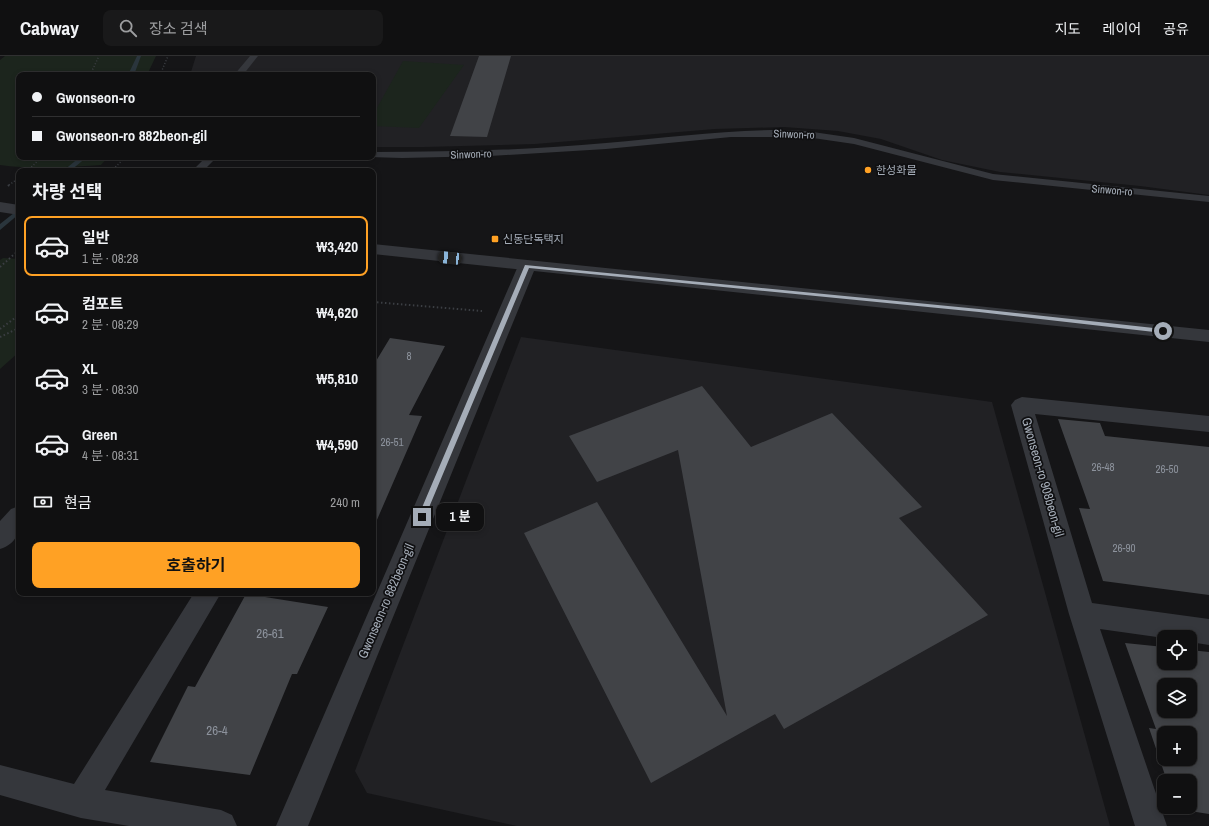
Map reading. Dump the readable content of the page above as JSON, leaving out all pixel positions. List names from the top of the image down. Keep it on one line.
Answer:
{"streets":{"street":["Gwonseon-ro 908beon-gil","Gwonseon-ro 882beon-gil"],"lane":["Sinwon-ro"]},"places":{"other":["한성화물"],"transit":["신동단독택지"]},"house_numbers":["8","26-51","26-48","26-50","26-90","26-61","26-4"],"page":{"header":"Cabway","search":"장소 검색","nav":["지도","레이어","공유"],"banner":["Gwonseon-ro","Gwonseon-ro 882beon-gil"],"heading":"차량 선택","list":[{"name":"일반","note":"1 분 · 08:28","value":"₩3,420"},{"name":"컴포트","note":"2 분 · 08:29","value":"₩4,620"},{"name":"XL","note":"3 분 · 08:30","value":"₩5,810"},{"name":"Green","note":"4 분 · 08:31","value":"₩4,590"}],"pay":["현금","240 m"],"bubble":"1 분","buttons":"호출하기","map_buttons":["+","−"]}}
